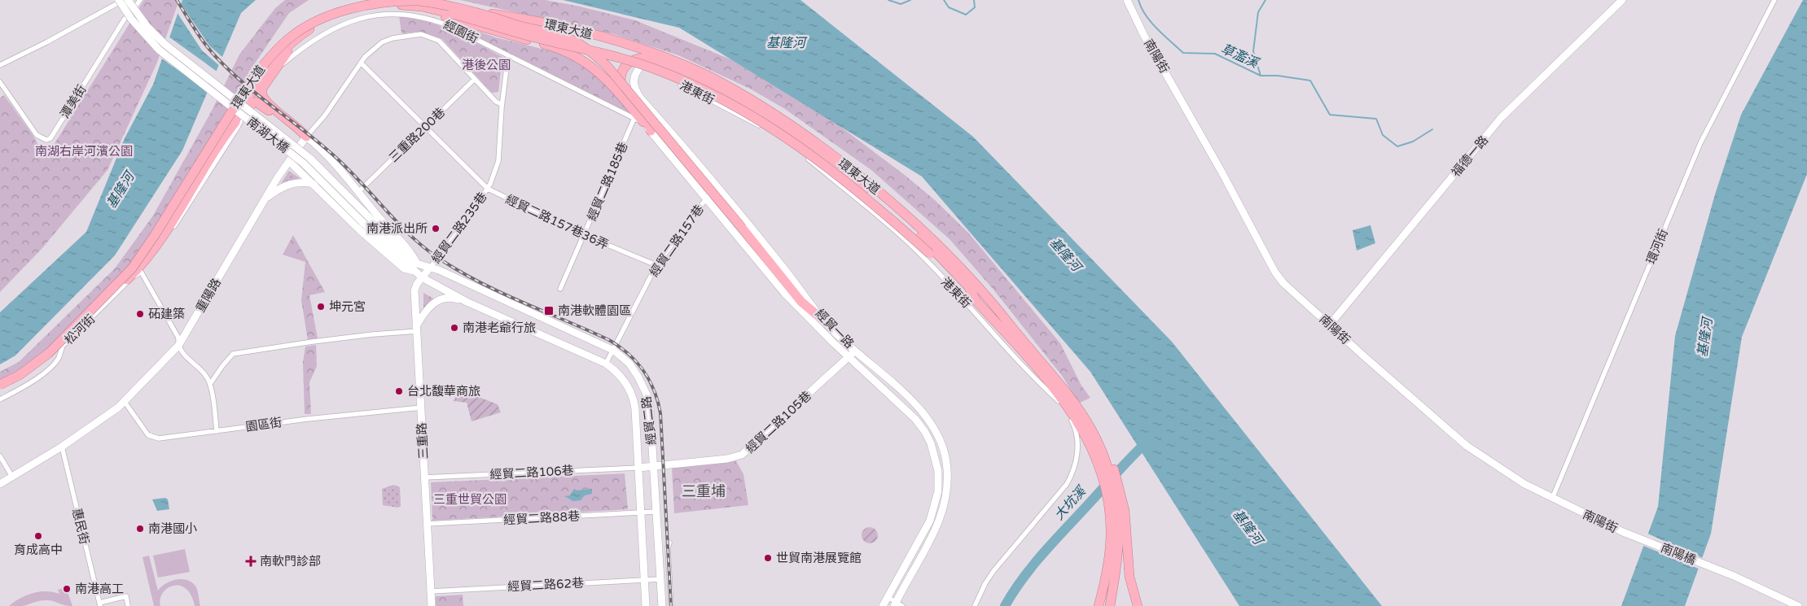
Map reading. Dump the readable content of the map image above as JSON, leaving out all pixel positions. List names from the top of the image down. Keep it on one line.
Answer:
{"streets":{"highway":["環東大道"],"street":["經園街","南陽街","港東街","潭美街","南湖大橋","三重路200巷","福德一路","經貿二路185巷","經貿二路157巷36弄","經貿二路235巷","經貿二路157巷","環河街","重陽路","經貿一路","松河街","經貿二路","經貿二路105巷","園區街","三重路","經貿二路106巷","經貿二路88巷","惠民街","南陽橋","經貿二路62巷"]},"crossings":[["經園街","經貿二路185巷"],["經園街","經貿二路235巷"],["經園街","經貿一路"],["南陽街","福德一路"],["南陽街","環河街"],["南陽街","南陽橋"],["港東街","經貿一路"],["南湖大橋","經貿二路"],["三重路200巷","經貿二路157巷36弄"],["三重路200巷","重陽路"],["經貿二路185巷","經貿二路157巷36弄"],["經貿二路157巷36弄","經貿二路235巷"],["經貿二路157巷36弄","經貿二路157巷"],["經貿二路157巷36弄","重陽路"],["經貿二路235巷","重陽路"],["經貿二路235巷","經貿二路"],["經貿二路235巷","三重路"],["經貿二路157巷","經貿一路"],["經貿二路157巷","經貿二路"],["重陽路","園區街"],["重陽路","惠民街"],["經貿一路","經貿二路105巷"],["經貿二路","經貿二路105巷"],["經貿二路","三重路"],["經貿二路","經貿二路106巷"],["經貿二路","經貿二路88巷"],["經貿二路","經貿二路62巷"],["經貿二路105巷","經貿二路106巷"],["園區街","三重路"],["三重路","經貿二路106巷"],["三重路","經貿二路88巷"],["三重路","經貿二路62巷"]],"districts":["三重埔"],"water":["基隆河","草濫溪","大坑溪"],"parks":["港後公園","南湖右岸河濱公園","三重世貿公園"],"places":{"other":["南港派出所","坤元宮","砳建築","南港老爺行旅","台北馥華商旅","南港國小","育成高中","世貿南港展覽館","南港高工"],"transit":["南港軟體園區"],"health":["南軟門診部"]}}
